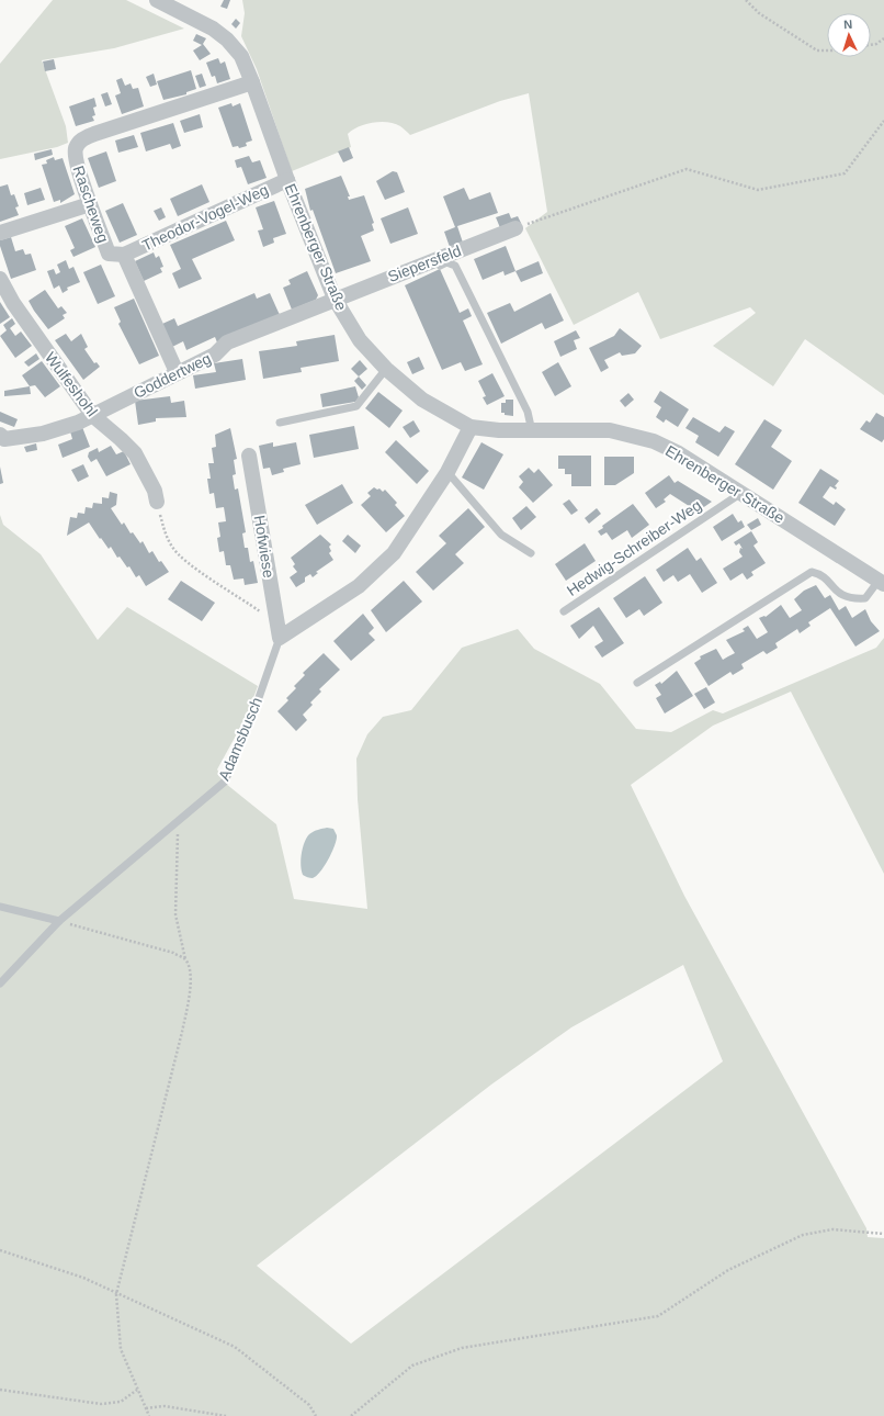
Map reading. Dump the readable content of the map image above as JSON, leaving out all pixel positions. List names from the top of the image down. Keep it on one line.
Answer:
{"streets":{"street":["Rascheweg","Theodor-Vogel-Weg","Ehrenberger Straße","Siepersfeld","Goddertweg","Wulfeshohl","Hofwiese"],"lane":["Hedwig-Schreiber-Weg","Adamsbusch"]},"crossings":[["Rascheweg","Theodor-Vogel-Weg"],["Rascheweg","Ehrenberger Straße"],["Rascheweg","Goddertweg"],["Theodor-Vogel-Weg","Ehrenberger Straße"],["Ehrenberger Straße","Siepersfeld"],["Ehrenberger Straße","Goddertweg"],["Ehrenberger Straße","Hedwig-Schreiber-Weg"],["Siepersfeld","Goddertweg"],["Goddertweg","Wulfeshohl"],["Hofwiese","Adamsbusch"]],"north":"top"}
